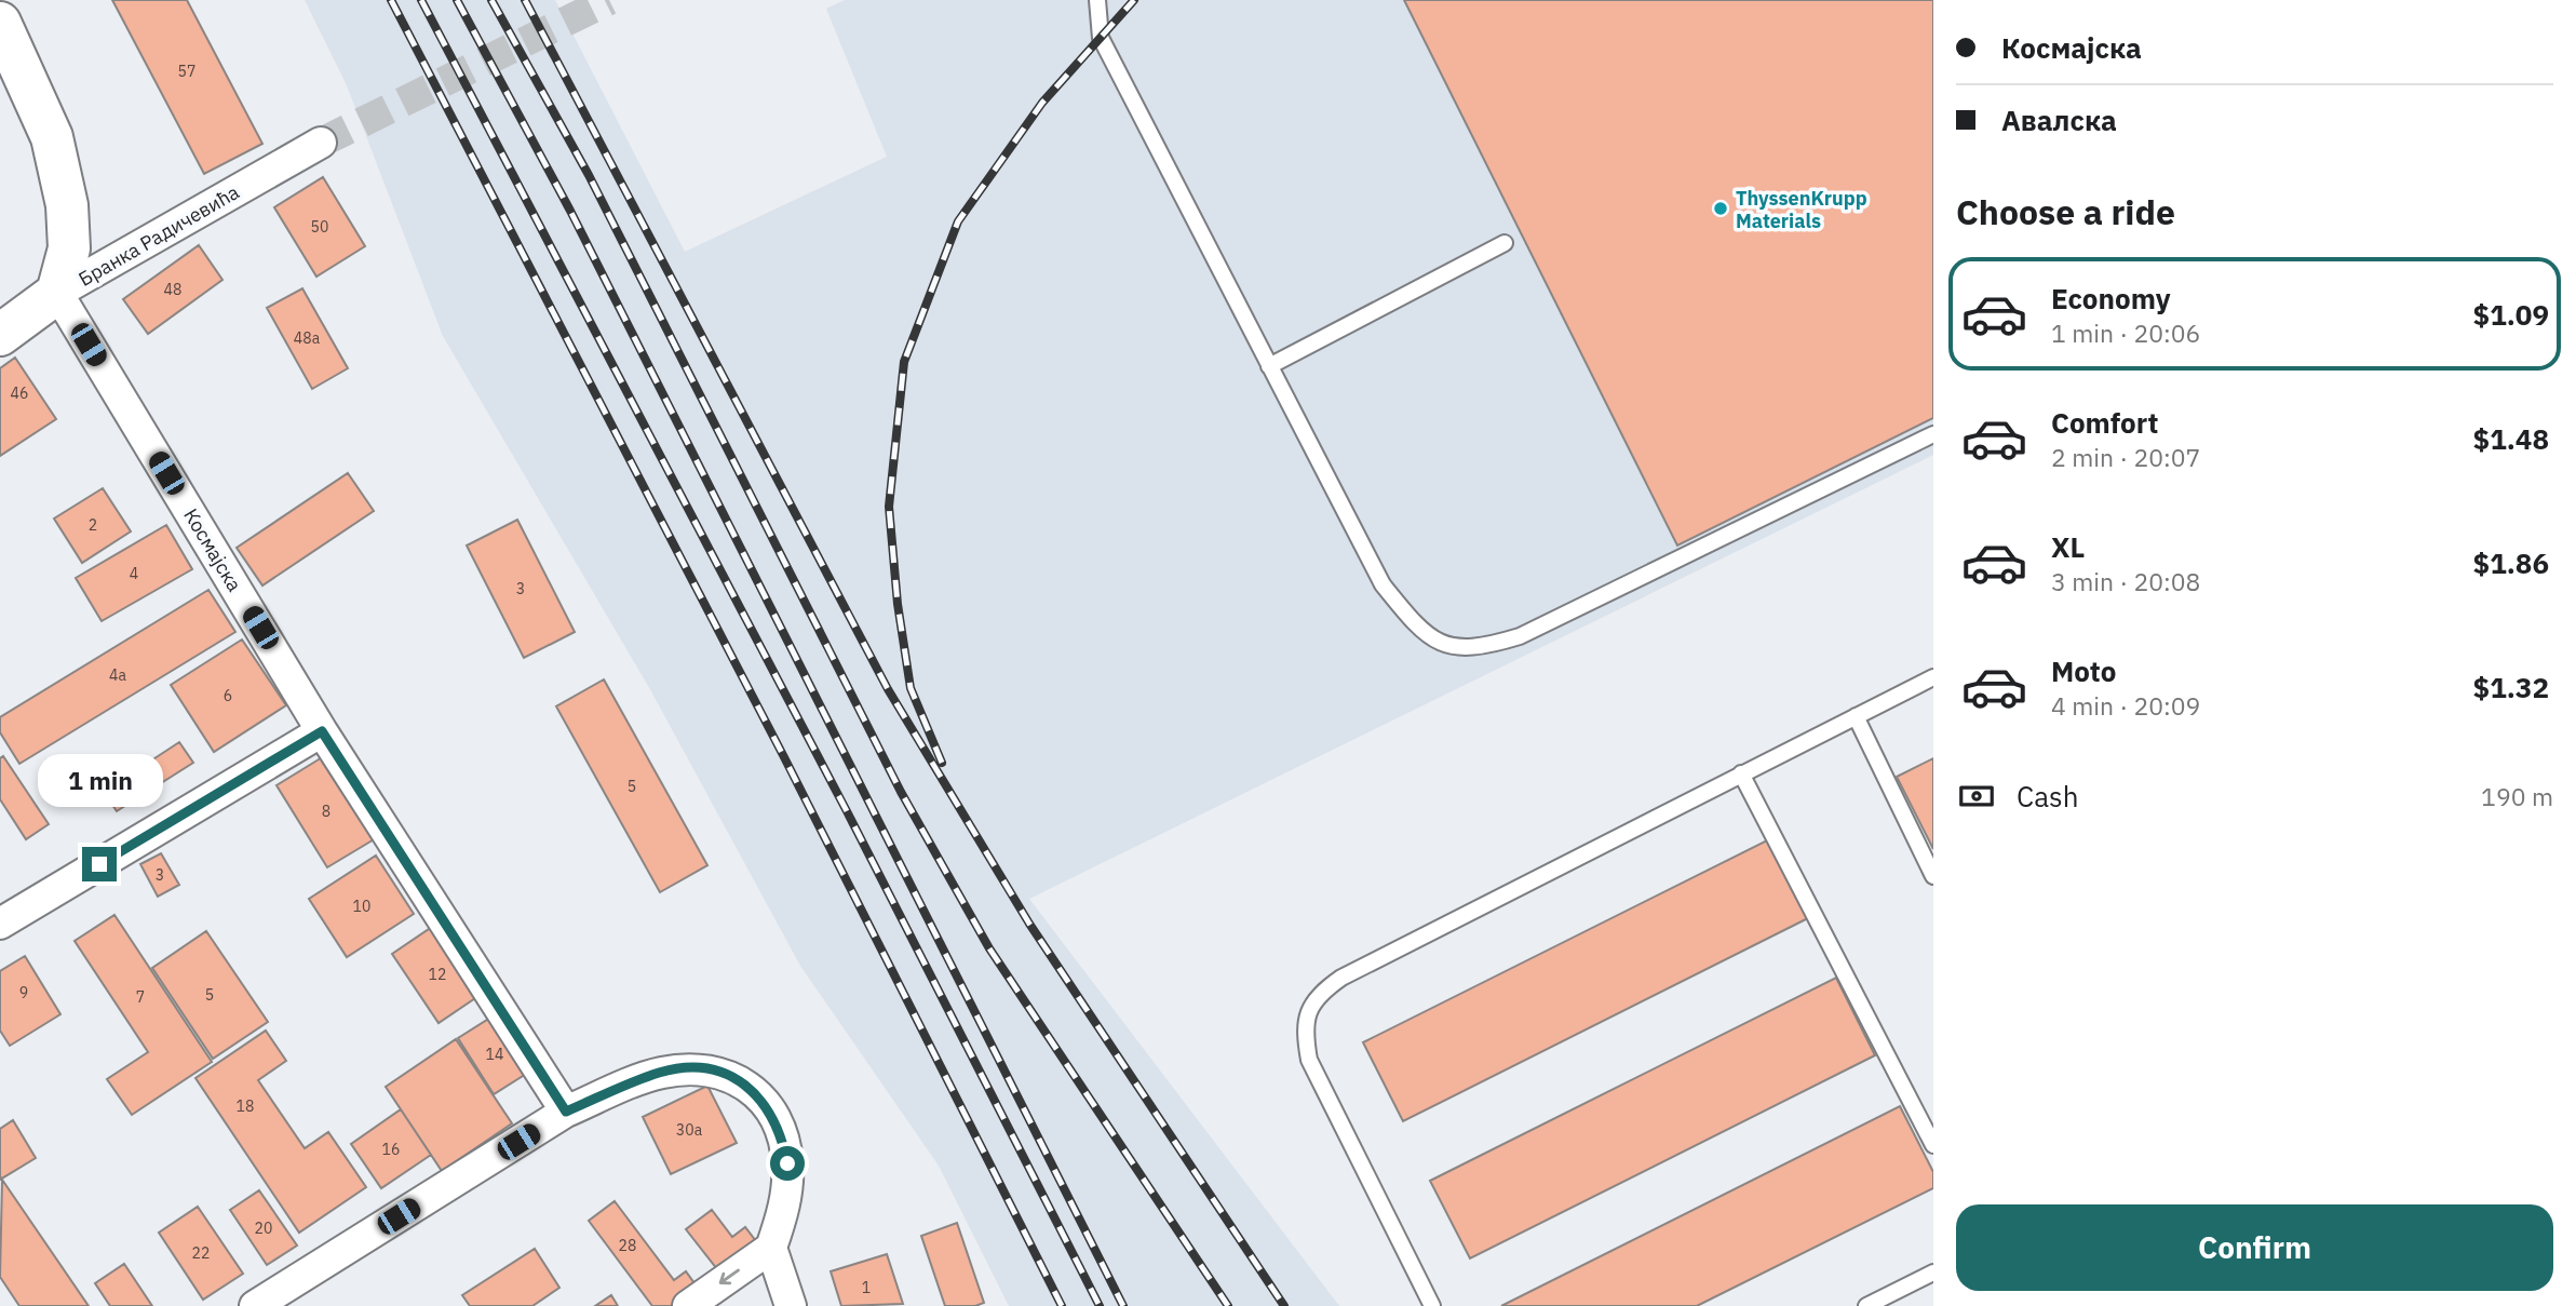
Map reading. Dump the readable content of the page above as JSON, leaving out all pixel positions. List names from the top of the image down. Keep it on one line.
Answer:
{"streets":{"street":["Бранка Радичевића","Космајска"]},"crossings":[["Бранка Радичевића","Космајска"]],"places":["ThyssenKrupp Materials"],"house_numbers":["57","50","48","48a","46","2","4","3","4a","6","5","8","3","10","12","9","5","7","14","18","30a","16","20","28","22","1"],"page":{"banner":["Космајска","Авалска"],"heading":"Choose a ride","list":[{"name":"Economy","note":"1 min · 20:06","value":"$1.09"},{"name":"Comfort","note":"2 min · 20:07","value":"$1.48"},{"name":"XL","note":"3 min · 20:08","value":"$1.86"},{"name":"Moto","note":"4 min · 20:09","value":"$1.32"}],"bubble":"1 min","pay":["Cash","190 m"],"buttons":"Confirm"}}
